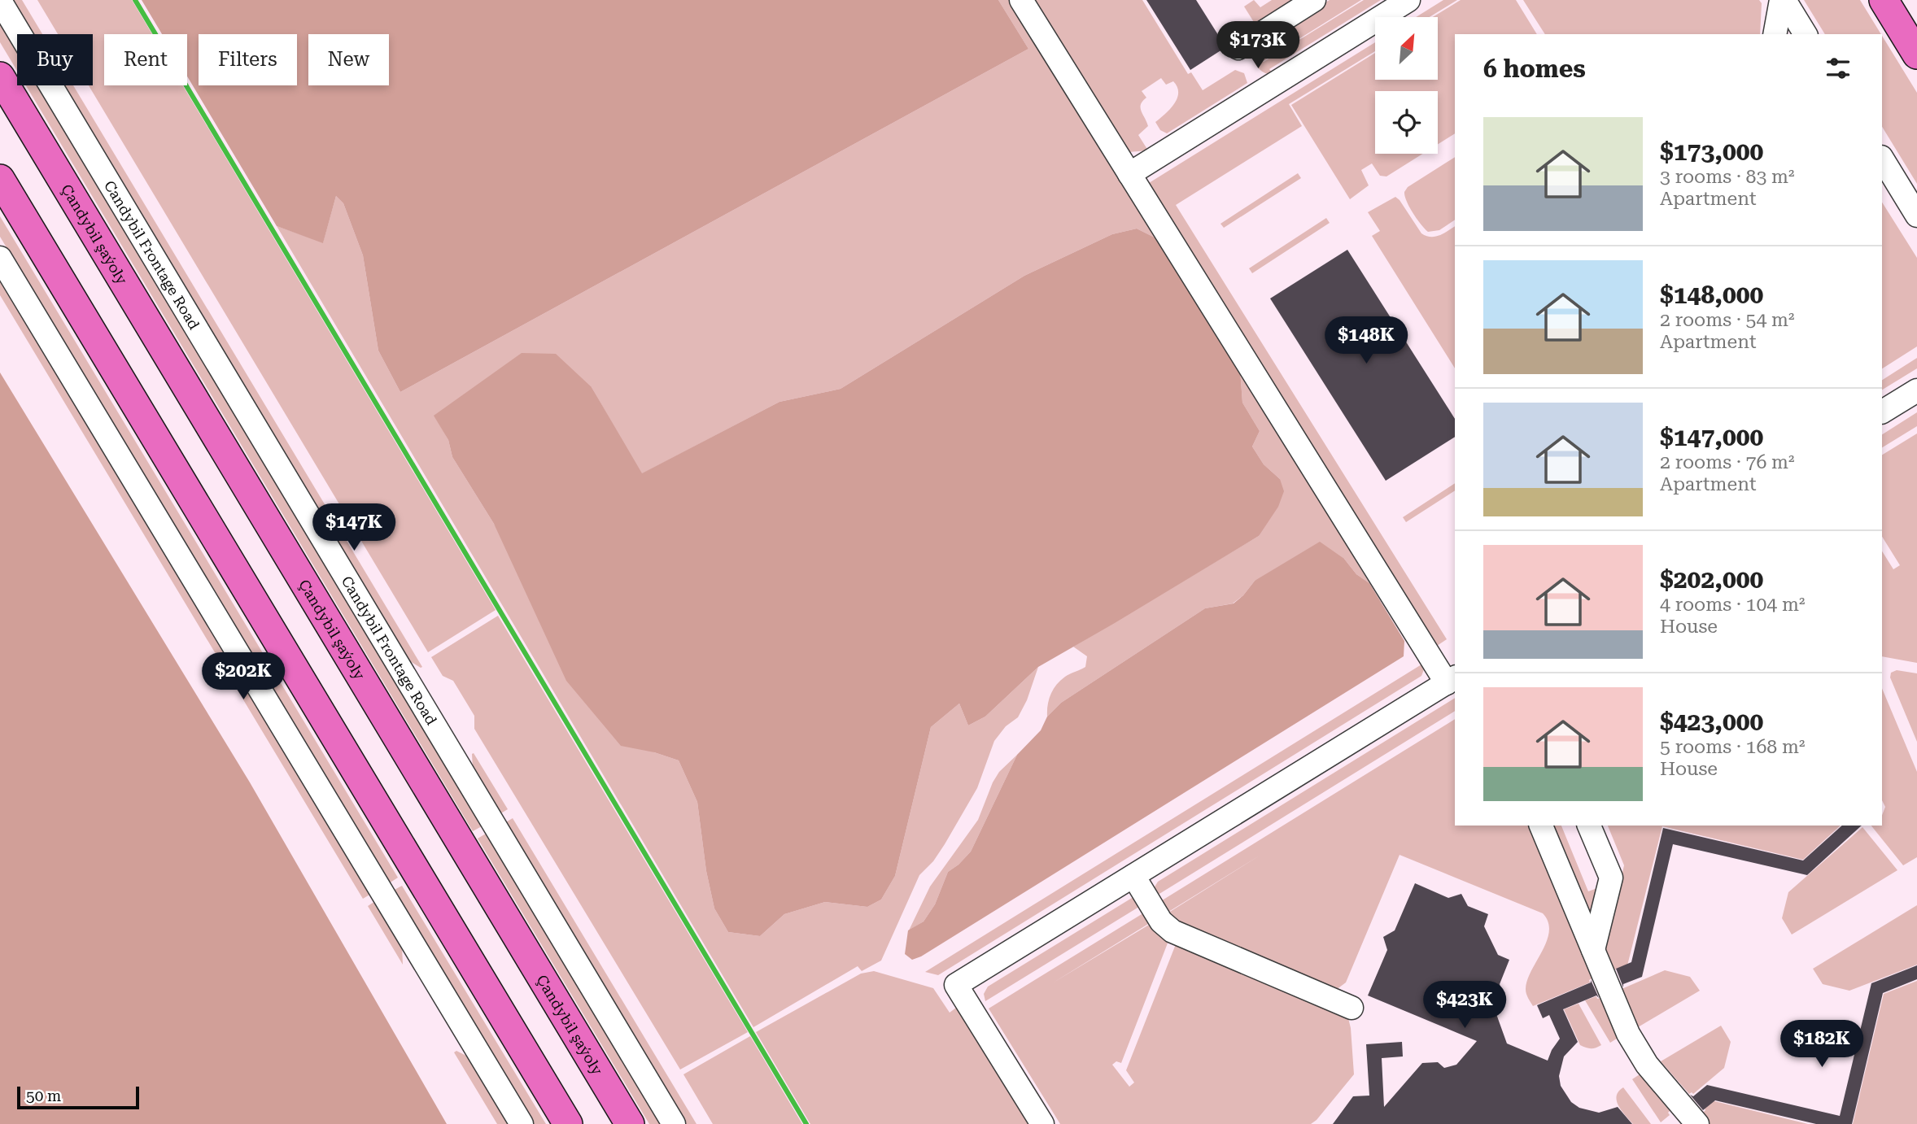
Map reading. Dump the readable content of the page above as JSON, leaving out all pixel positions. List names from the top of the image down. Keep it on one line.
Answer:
{"streets":{"main road":["Çandybil şaýoly"],"street":["Candybil Frontage Road"]},"scale_bar":"50 m","north":"top right","page":{"price":["$173K","$148K","$147K","$202K","$423K","$182K"],"chip":["Buy","Rent","Filters","New"],"heading":"6 homes","list":[{"name":"$173,000","note":"3 rooms · 83 m² · Apartment"},{"name":"$148,000","note":"2 rooms · 54 m² · Apartment"},{"name":"$147,000","note":"2 rooms · 76 m² · Apartment"},{"name":"$202,000","note":"4 rooms · 104 m² · House"},{"name":"$423,000","note":"5 rooms · 168 m² · House"}],"scale":"50 m"}}
